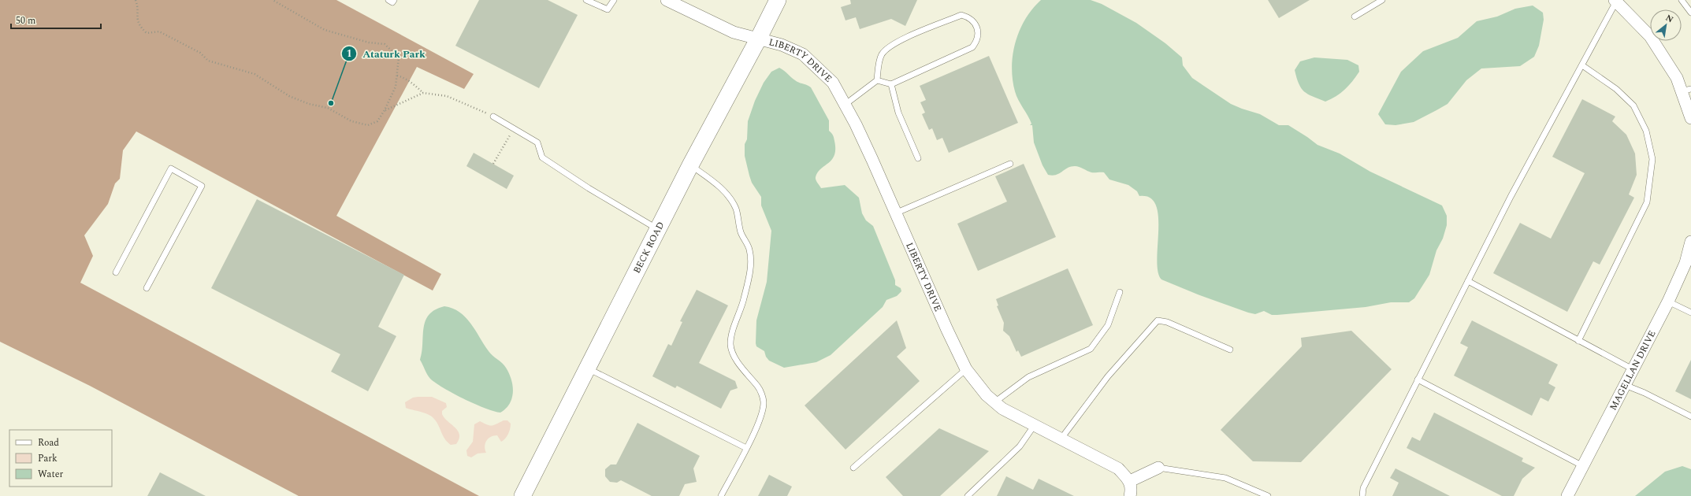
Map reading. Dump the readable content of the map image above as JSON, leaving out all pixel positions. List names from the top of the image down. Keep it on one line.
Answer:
{"streets":{"street":["LIBERTY DRIVE","BECK ROAD","MAGELLAN DRIVE"]},"crossings":[["LIBERTY DRIVE","BECK ROAD"]],"places":["Ataturk Park"],"legend":["Road","Park","Water"],"scale_bar":"50 m","north":"top right"}
